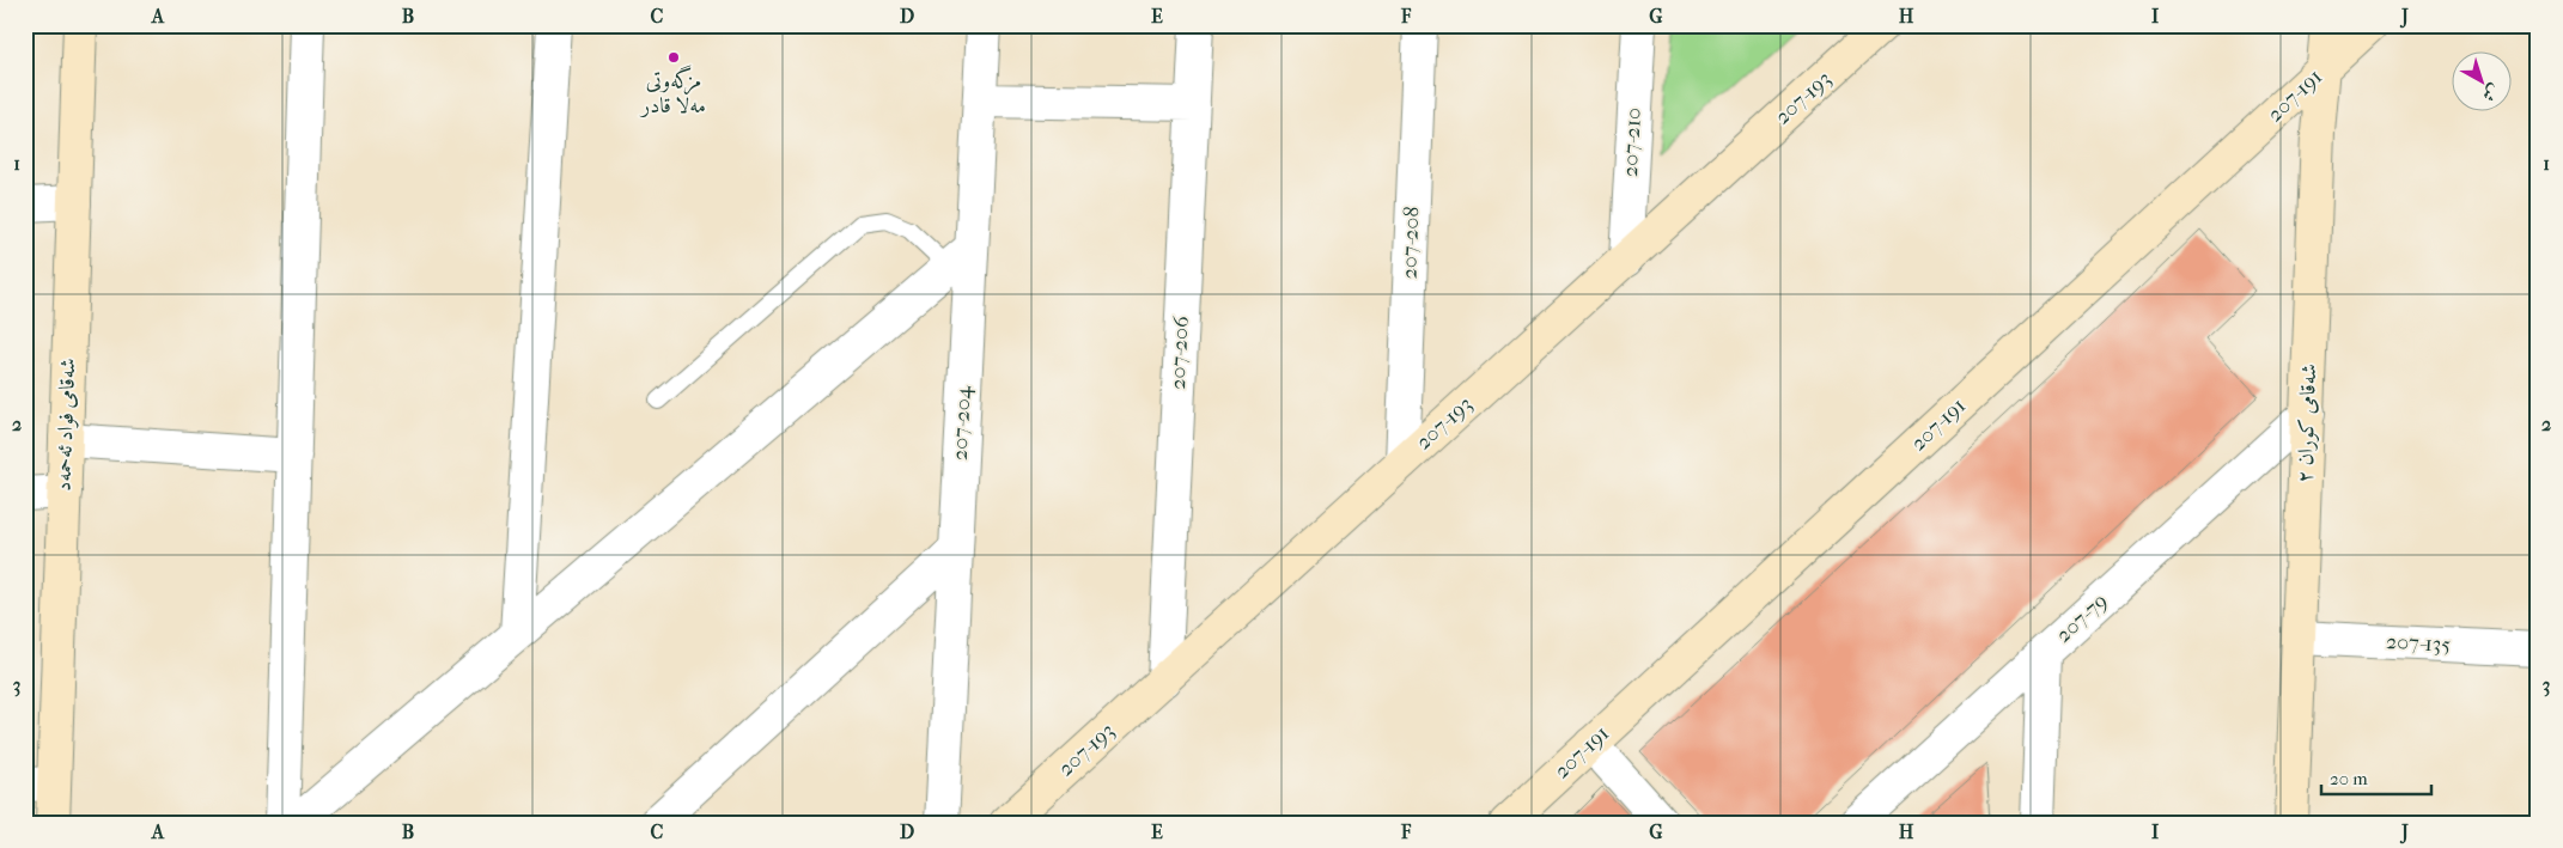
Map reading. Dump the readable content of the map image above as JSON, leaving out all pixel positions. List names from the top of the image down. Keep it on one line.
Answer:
{"streets":{"street":["207-191","207-193","207-210","207-208","207-206","207-204","شەقامی کوران ٢","شەقامی فواد ئەحمەد","207-79","207-135"]},"crossings":[["207-191","شەقامی کوران ٢"],["207-193","207-210"],["207-193","207-208"],["207-193","207-206"],["شەقامی کوران ٢","207-79"],["شەقامی کوران ٢","207-135"]],"places":["مزگەوتی مەلا قادر"],"scale_bar":"20 m","north":"bottom right","grid":{"columns":["A","B","C","D","E","F","G","H","I","J"],"rows":["1","2","3"]}}
